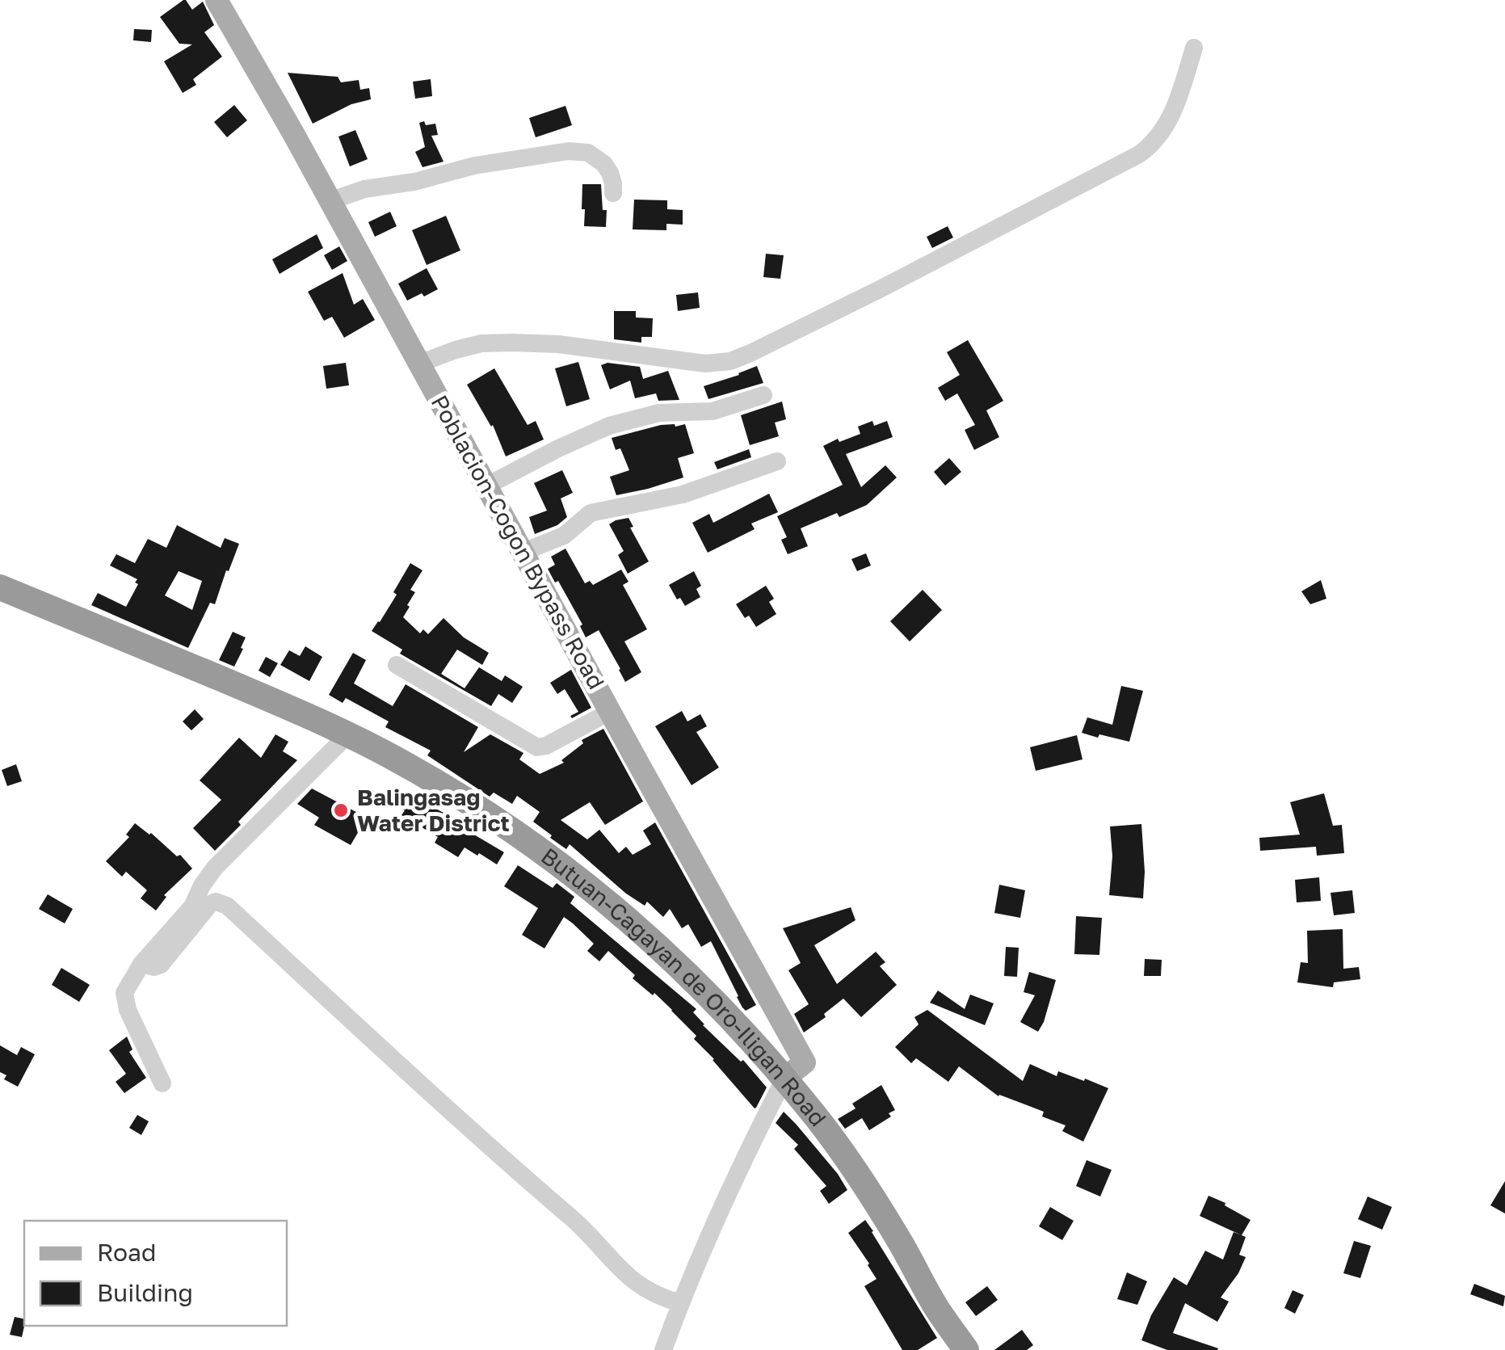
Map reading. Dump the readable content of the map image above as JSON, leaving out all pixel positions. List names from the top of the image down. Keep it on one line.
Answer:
{"streets":{"highway":["Butuan-Cagayan de Oro-Iligan Road"],"main road":["Poblacion-Cogon Bypass Road"]},"crossings":[["Poblacion-Cogon Bypass Road","Butuan-Cagayan de Oro-Iligan Road"]],"places":["Balingasag Water District"],"legend":["Road","Building"]}
